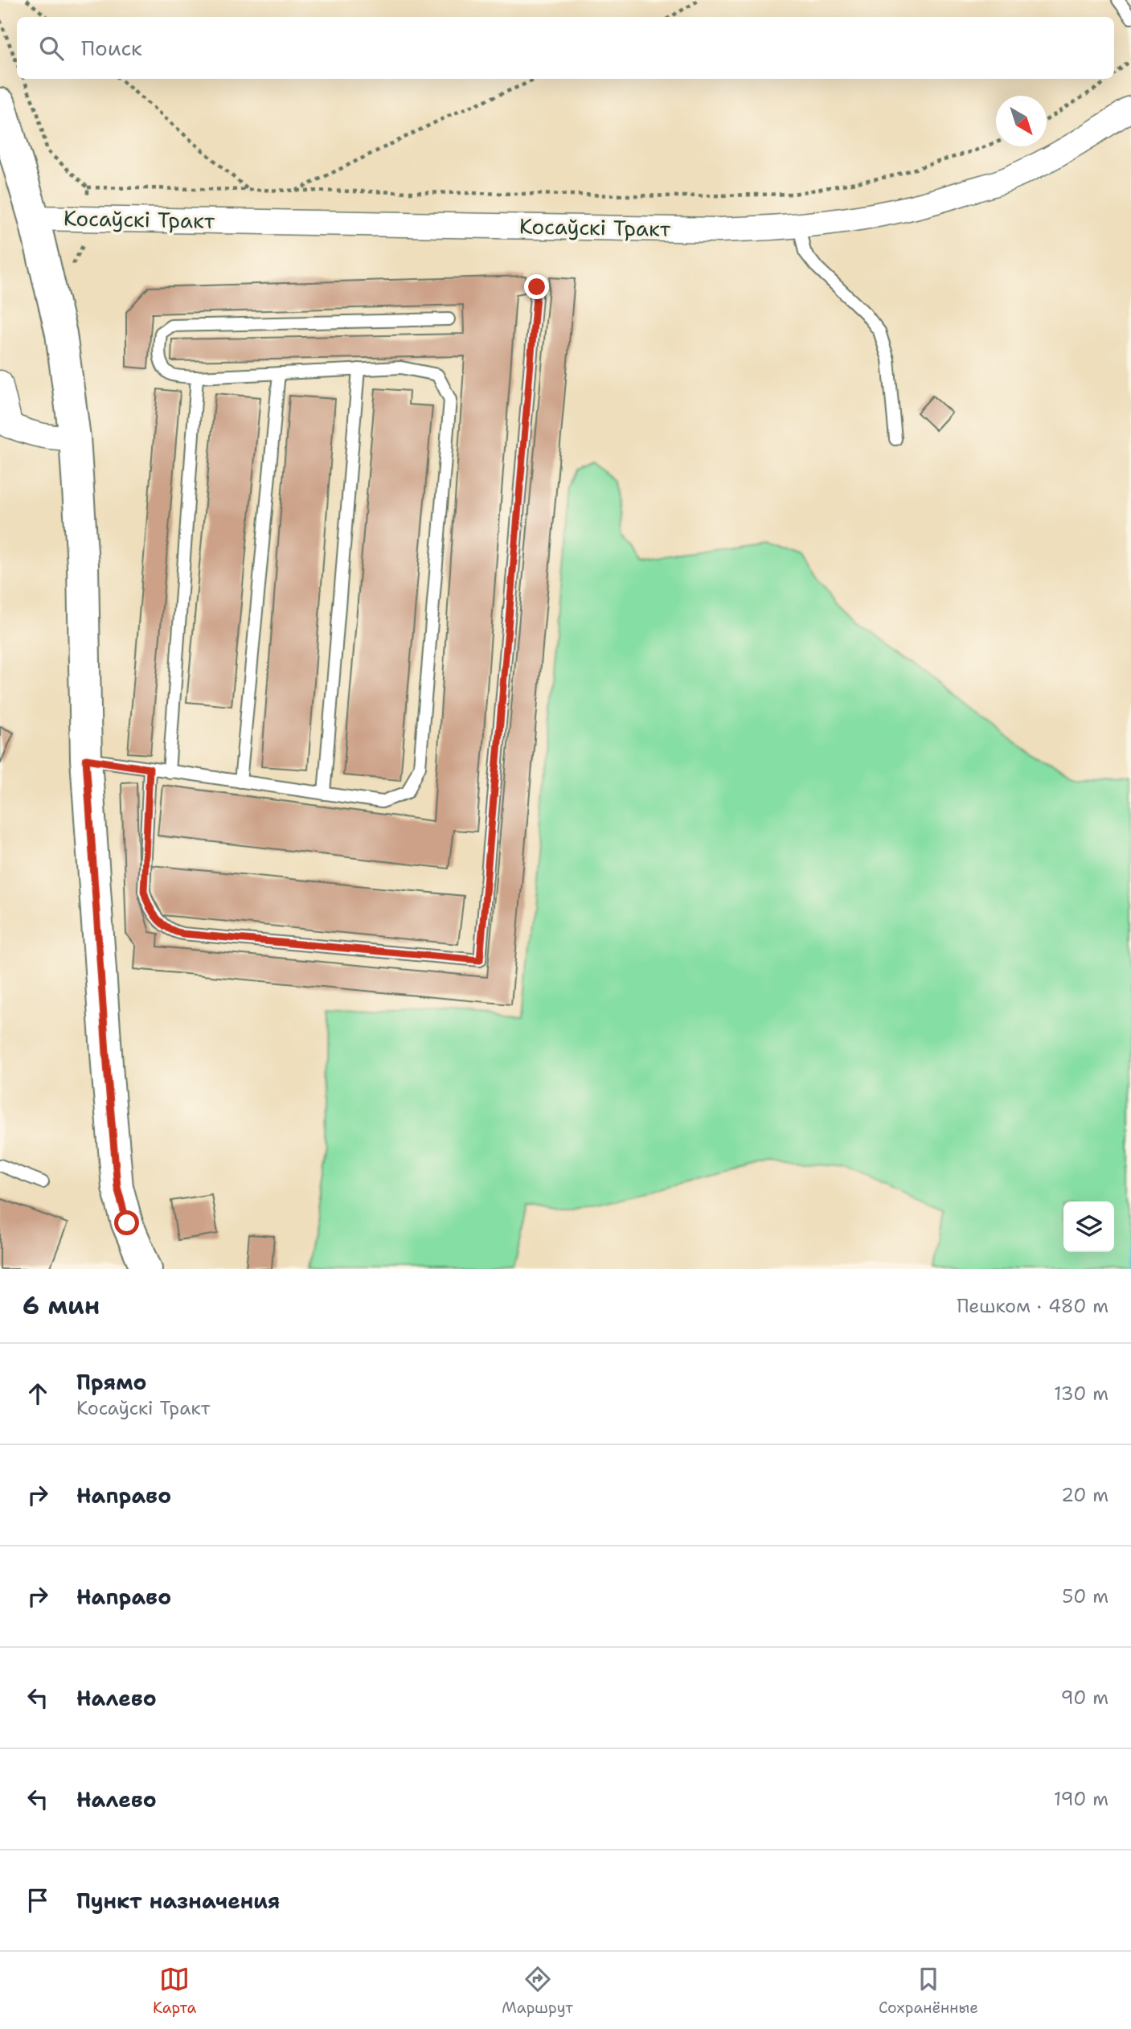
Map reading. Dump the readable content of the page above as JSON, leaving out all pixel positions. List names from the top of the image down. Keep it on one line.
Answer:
{"streets":{"main road":["Косаўскі Тракт"]},"north":"bottom right","page":{"search":"Поиск","heading":["6 мин","Пешком · 480 m"],"list":[["Прямо","Косаўскі Тракт","130 m"],["Направо","20 m"],["Направо","50 m"],["Налево","90 m"],["Налево","190 m"],"Пункт назначения"],"nav":["Карта","Маршрут","Сохранённые"]}}
